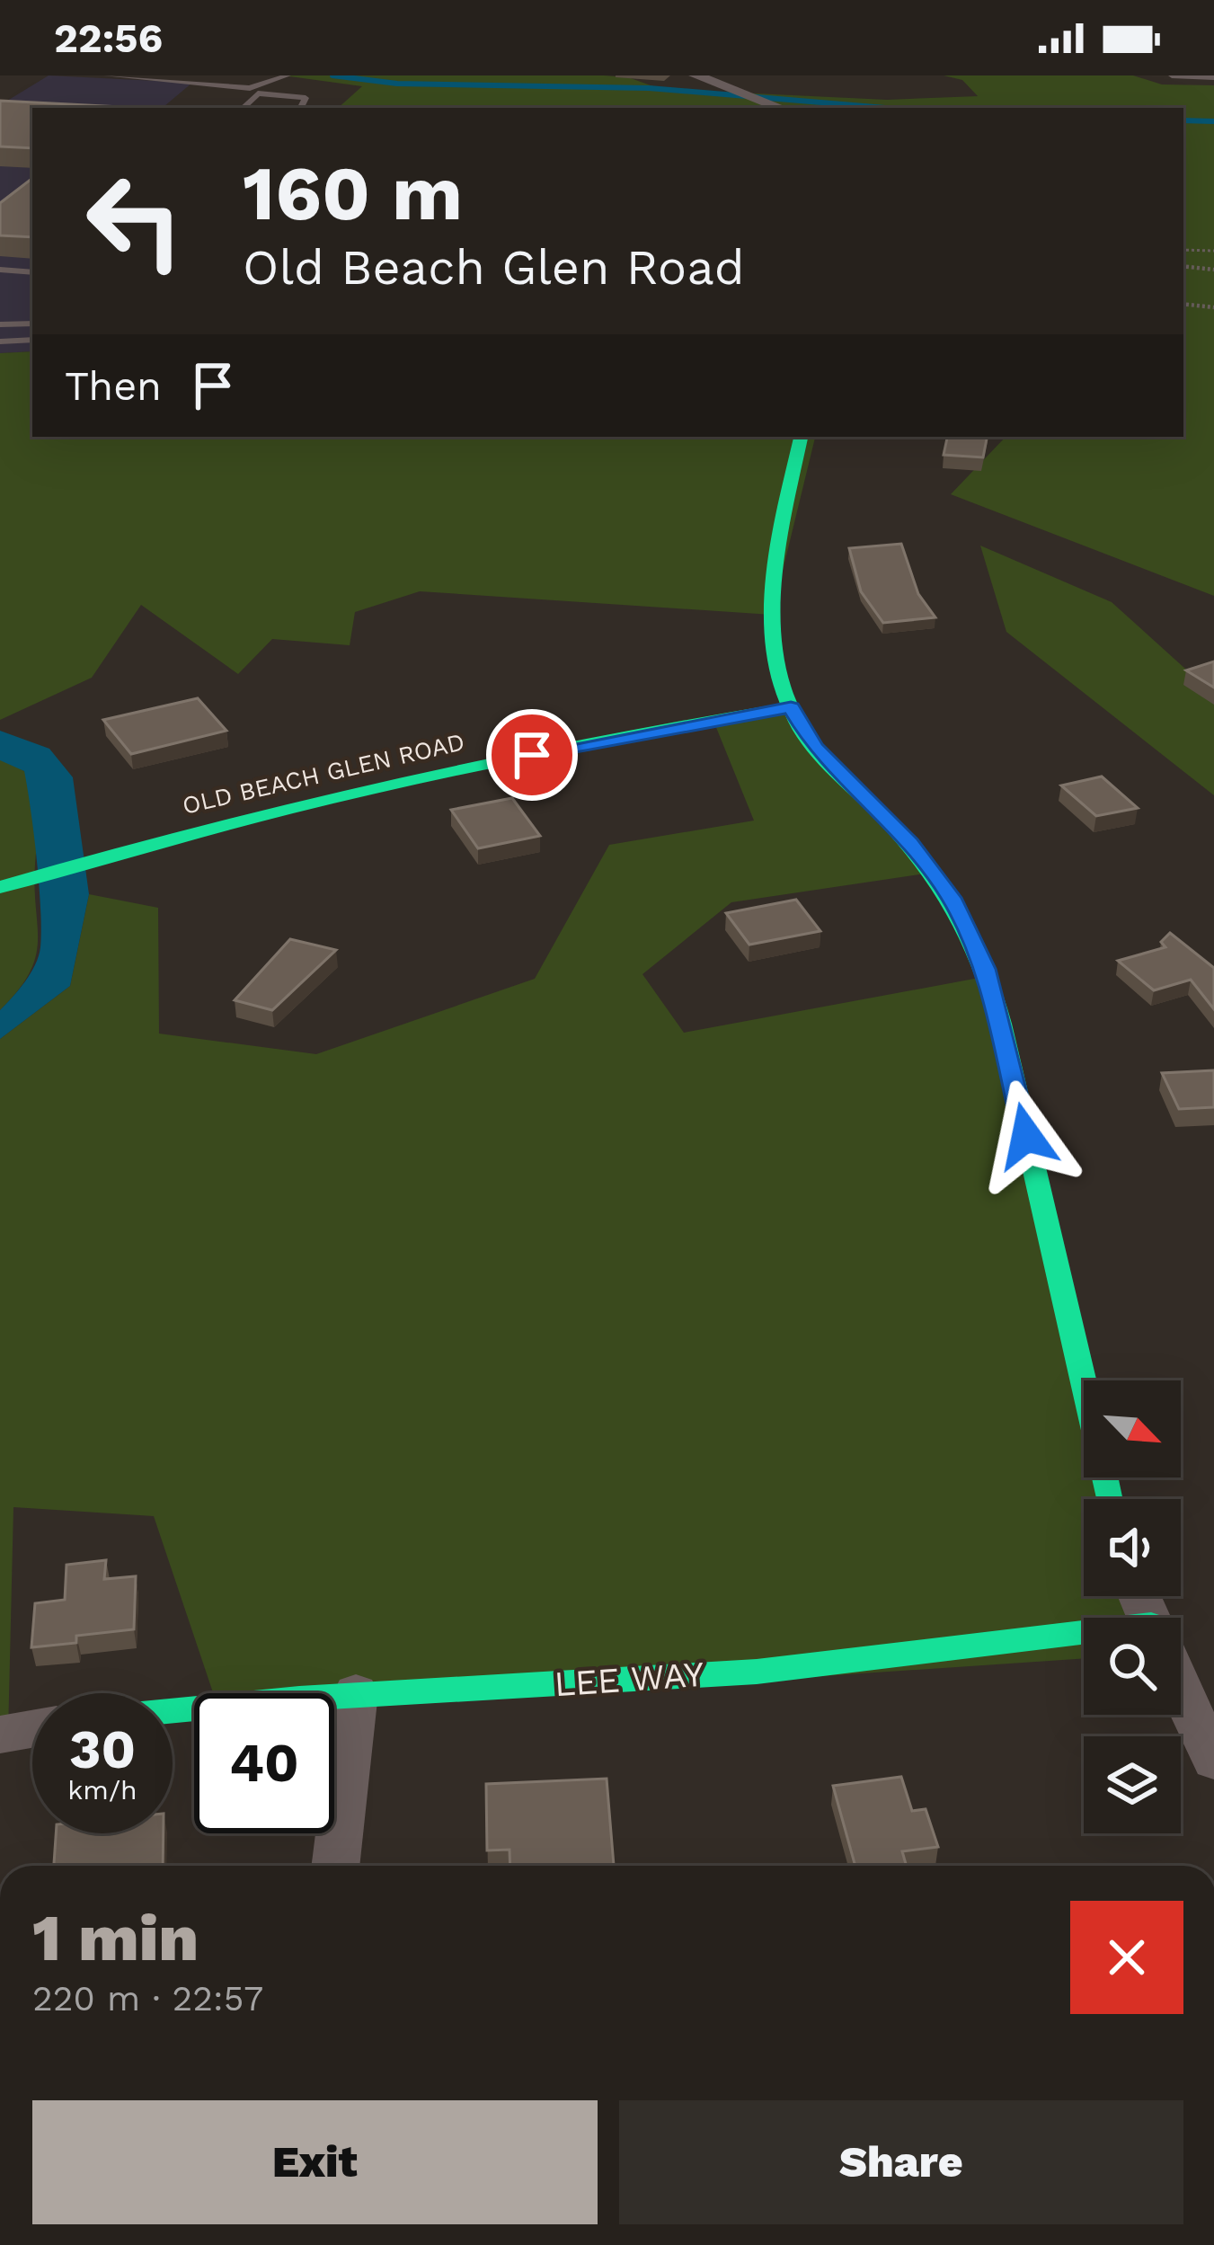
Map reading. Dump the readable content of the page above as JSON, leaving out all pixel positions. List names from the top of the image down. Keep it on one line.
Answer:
{"streets":{"street":["OLD BEACH GLEN ROAD","LEE WAY"]},"north":"bottom right","page":{"status":"22:56","turn":["160 m","Old Beach Glen Road"],"then":"Then","speed":"30 km/h","limit":"40","heading":["1 min","220 m · 22:57"],"buttons":["Exit","Share"]}}
